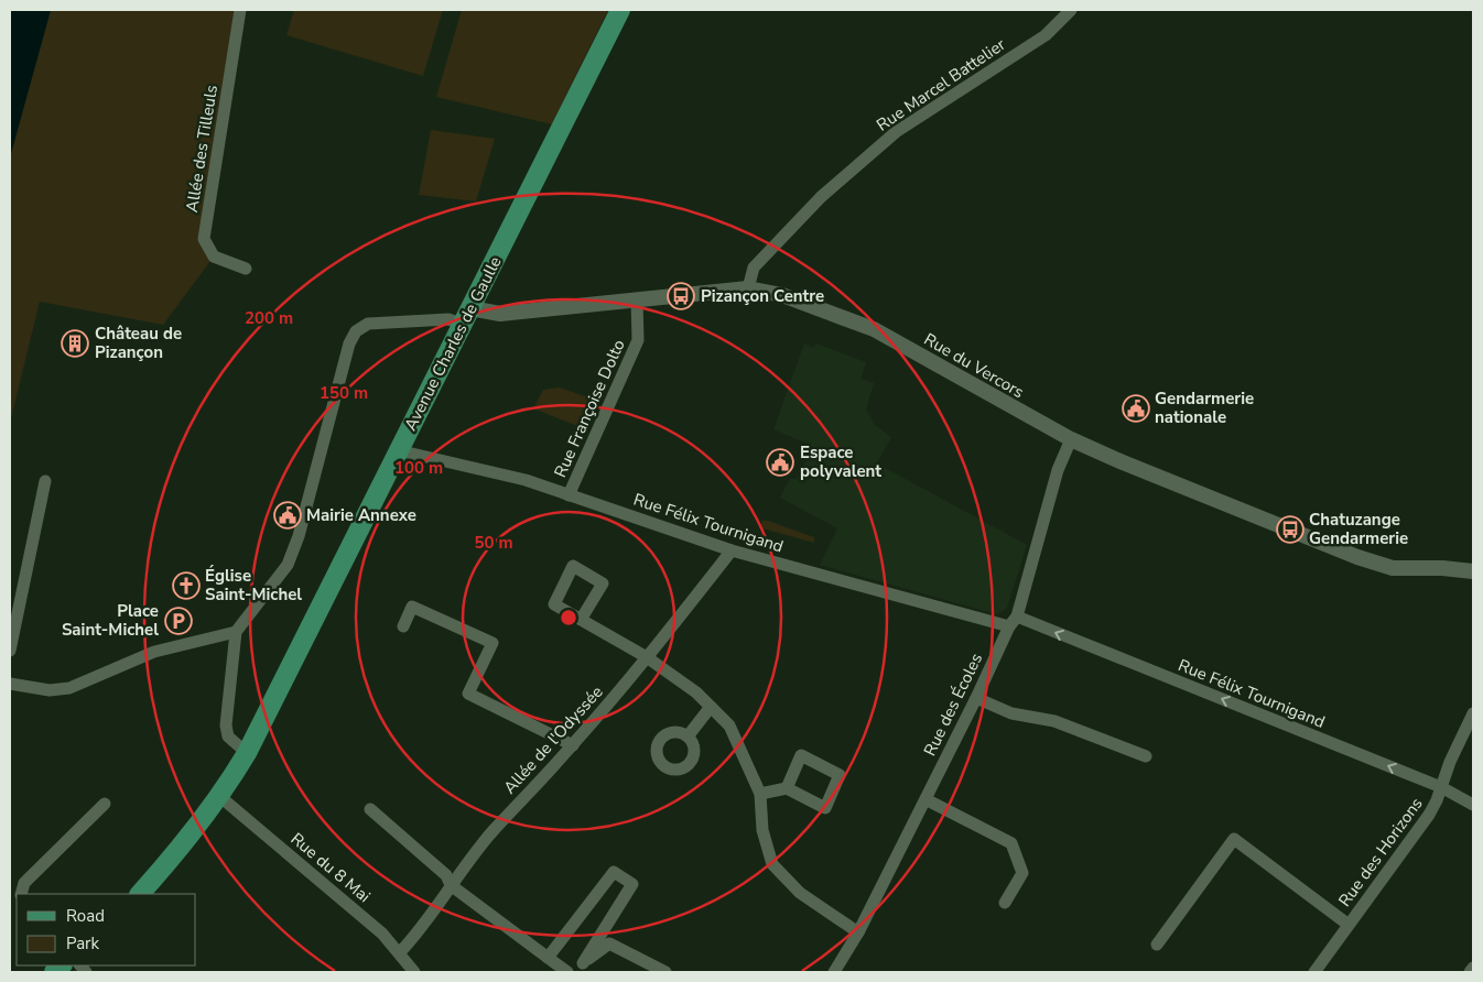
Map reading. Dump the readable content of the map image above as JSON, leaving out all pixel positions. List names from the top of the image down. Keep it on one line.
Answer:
{"streets":{"main road":["Avenue Charles de Gaulle"],"street":["Rue Marcel Battelier","Allée des Tilleuls","Rue du Vercors","Rue Françoise Dolto","Rue Félix Tournigand","Rue des Écoles","Allée de l'Odyssée","Rue des Horizons","Rue du 8 Mai"]},"crossings":[["Rue Marcel Battelier","Rue du Vercors"],["Avenue Charles de Gaulle","Rue du Vercors"],["Avenue Charles de Gaulle","Rue Félix Tournigand"],["Avenue Charles de Gaulle","Rue du 8 Mai"],["Rue du Vercors","Rue Françoise Dolto"],["Rue du Vercors","Rue des Écoles"],["Rue Françoise Dolto","Rue Félix Tournigand"],["Rue Félix Tournigand","Rue des Écoles"],["Rue Félix Tournigand","Allée de l'Odyssée"],["Rue Félix Tournigand","Rue des Horizons"],["Allée de l'Odyssée","Rue du 8 Mai"]],"places":{"bus stop":["Pizançon Centre","Chatuzange Gendarmerie"],"building":["Château de Pizançon"],"public building":["Gendarmerie nationale","Espace polyvalent","Mairie Annexe"],"church":["Église Saint-Michel"],"parking":["Place Saint-Michel"]},"legend":["Road","Park"],"rings":["200 m","150 m","100 m","50 m"]}
